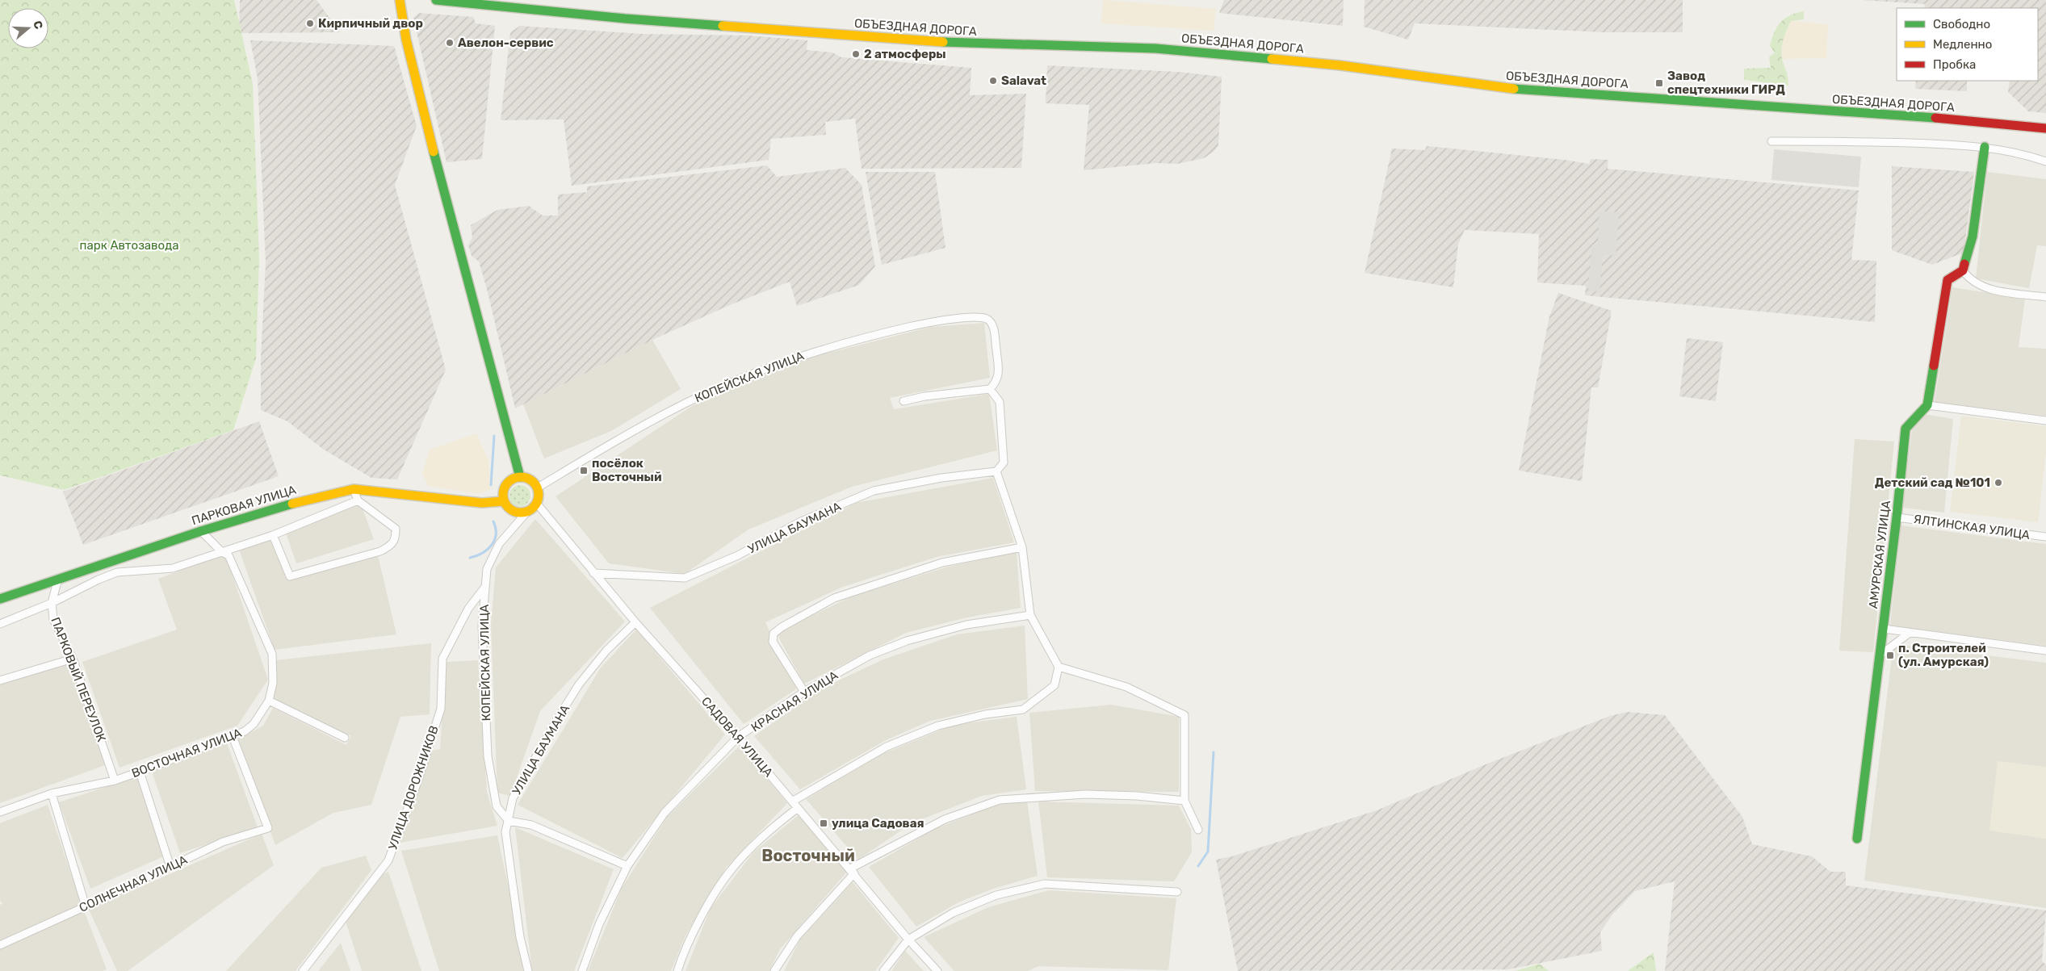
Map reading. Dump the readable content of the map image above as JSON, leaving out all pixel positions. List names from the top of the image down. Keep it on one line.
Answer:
{"streets":{"street":["ОБЪЕЗДНАЯ ДОРОГА","КОПЕЙСКАЯ УЛИЦА","ПАРКОВАЯ УЛИЦА","ЯЛТИНСКАЯ УЛИЦА","УЛИЦА БАУМАНА","АМУРСКАЯ УЛИЦА","ПАРКОВЫЙ ПЕРЕУЛОК","КРАСНАЯ УЛИЦА","САДОВАЯ УЛИЦА","ВОСТОЧНАЯ УЛИЦА","УЛИЦА ДОРОЖНИКОВ","СОЛНЕЧНАЯ УЛИЦА"]},"crossings":[["КОПЕЙСКАЯ УЛИЦА","ПАРКОВАЯ УЛИЦА"],["КОПЕЙСКАЯ УЛИЦА","УЛИЦА БАУМАНА"],["КОПЕЙСКАЯ УЛИЦА","САДОВАЯ УЛИЦА"],["КОПЕЙСКАЯ УЛИЦА","УЛИЦА ДОРОЖНИКОВ"],["ПАРКОВАЯ УЛИЦА","ПАРКОВЫЙ ПЕРЕУЛОК"],["ПАРКОВАЯ УЛИЦА","САДОВАЯ УЛИЦА"],["ПАРКОВАЯ УЛИЦА","ВОСТОЧНАЯ УЛИЦА"],["ЯЛТИНСКАЯ УЛИЦА","АМУРСКАЯ УЛИЦА"],["УЛИЦА БАУМАНА","САДОВАЯ УЛИЦА"],["ПАРКОВЫЙ ПЕРЕУЛОК","ВОСТОЧНАЯ УЛИЦА"],["КРАСНАЯ УЛИЦА","САДОВАЯ УЛИЦА"],["ВОСТОЧНАЯ УЛИЦА","СОЛНЕЧНАЯ УЛИЦА"]],"districts":["Восточный"],"parks":["парк Автозавода"],"places":{"other":["Кирпичный двор","Авелон-сервис","2 атмосферы","Salavat","Детский сад №101"],"transit":["Завод спецтехники ГИРД","посёлок Восточный","п. Строителей (ул. Амурская)","улица Садовая"]},"legend":["Свободно","Медленно","Пробка"],"north":"right"}
